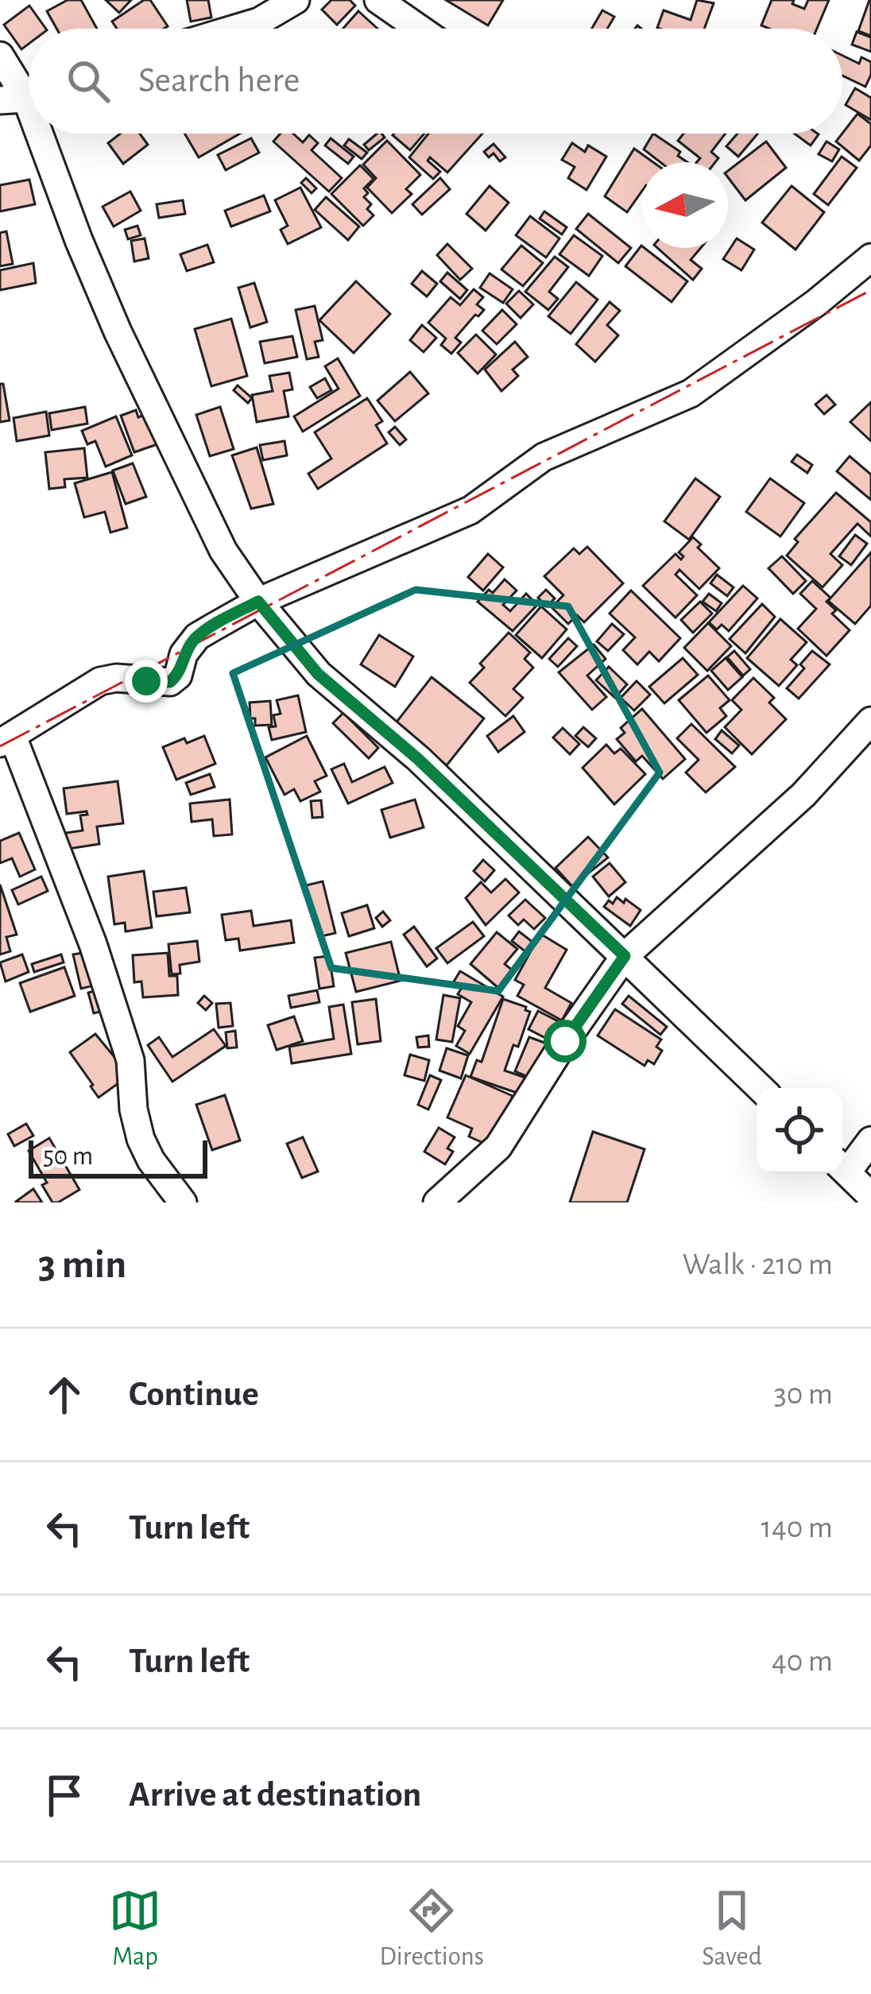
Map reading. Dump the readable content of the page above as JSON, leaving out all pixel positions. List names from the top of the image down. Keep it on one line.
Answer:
{"scale_bar":"50 m","north":"left","page":{"search":"Search here","scale":"50 m","heading":["3 min","Walk · 210 m"],"list":[["Continue","30 m"],["Turn left","140 m"],["Turn left","40 m"],"Arrive at destination"],"nav":["Map","Directions","Saved"]}}
